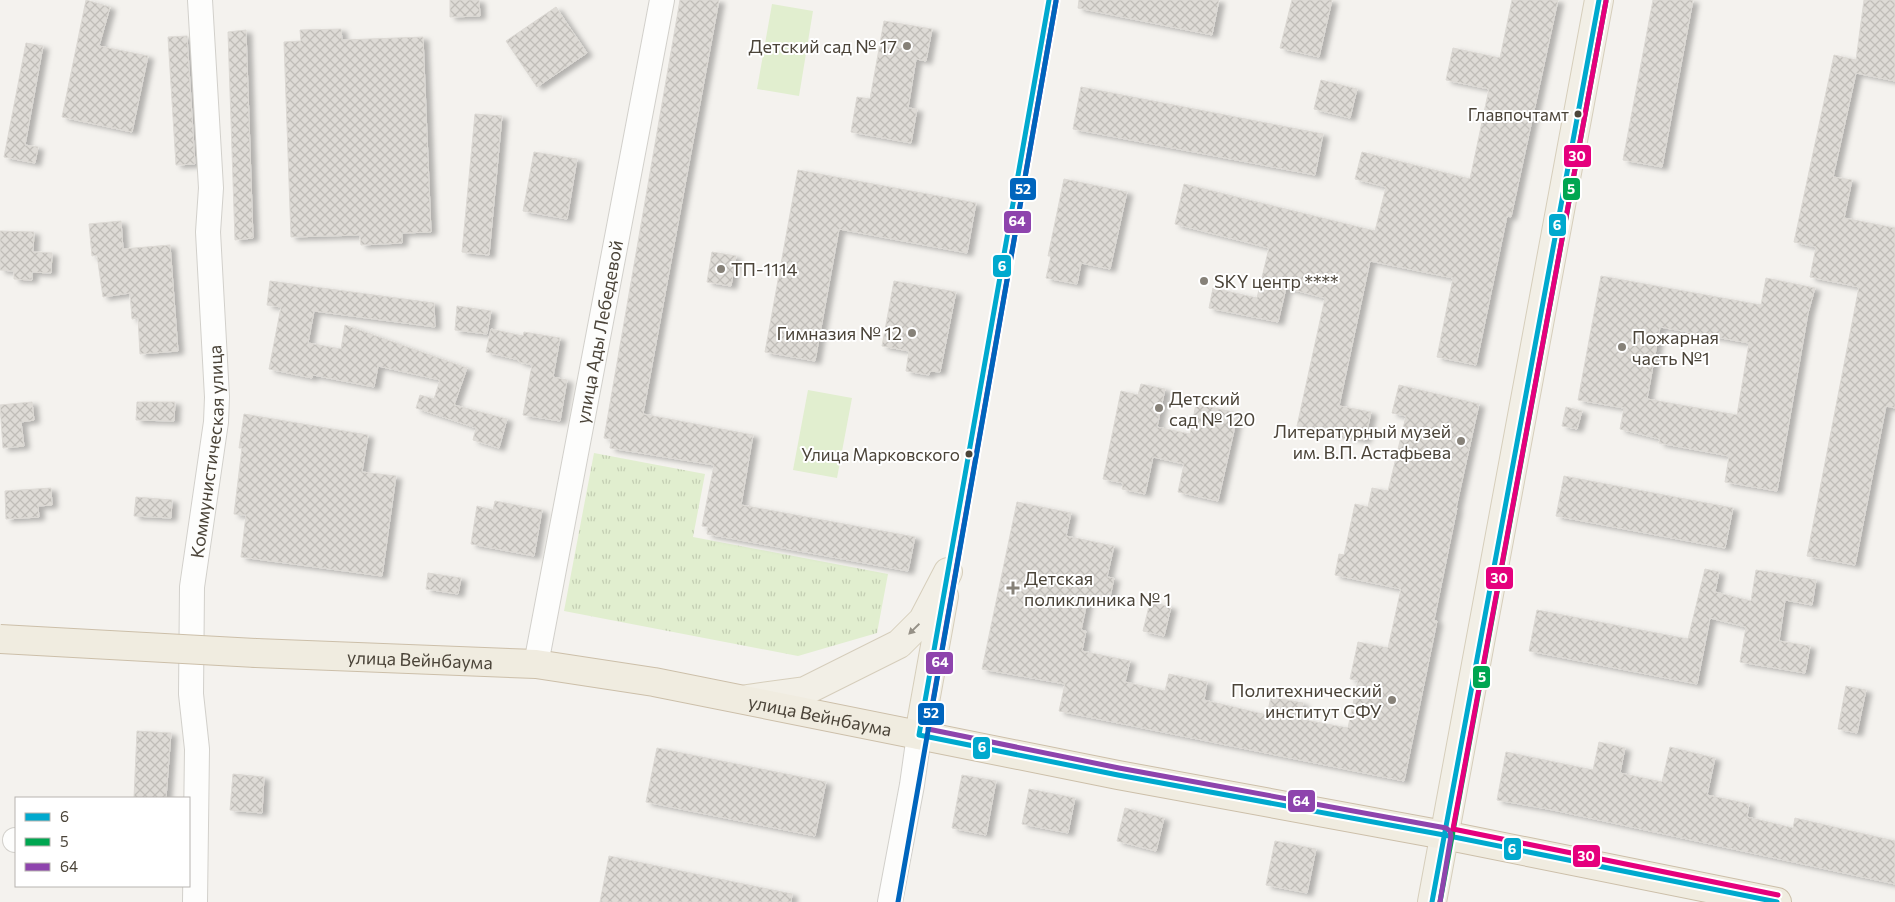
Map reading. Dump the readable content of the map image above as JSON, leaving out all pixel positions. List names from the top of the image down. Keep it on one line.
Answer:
{"streets":{"highway":["улица Вейнбаума"],"street":["улица Ады Лебедевой","Коммунистическая улица"]},"crossings":[["улица Ады Лебедевой","улица Вейнбаума"]],"places":{"other":["Детский сад № 17","Главпочтамт","ТП-1114","SKY центр ****","Гимназия № 12","Пожарная часть №1","Детский сад № 120","Литературный музей им. В.П. Астафьева","Улица Марковского","Политехнический институт СФУ"],"health":["Детская поликлиника № 1"]},"lines":["transit line 6","transit line 5","transit line 64","transit line 30","transit line 52"],"legend":["6","5","64"]}
